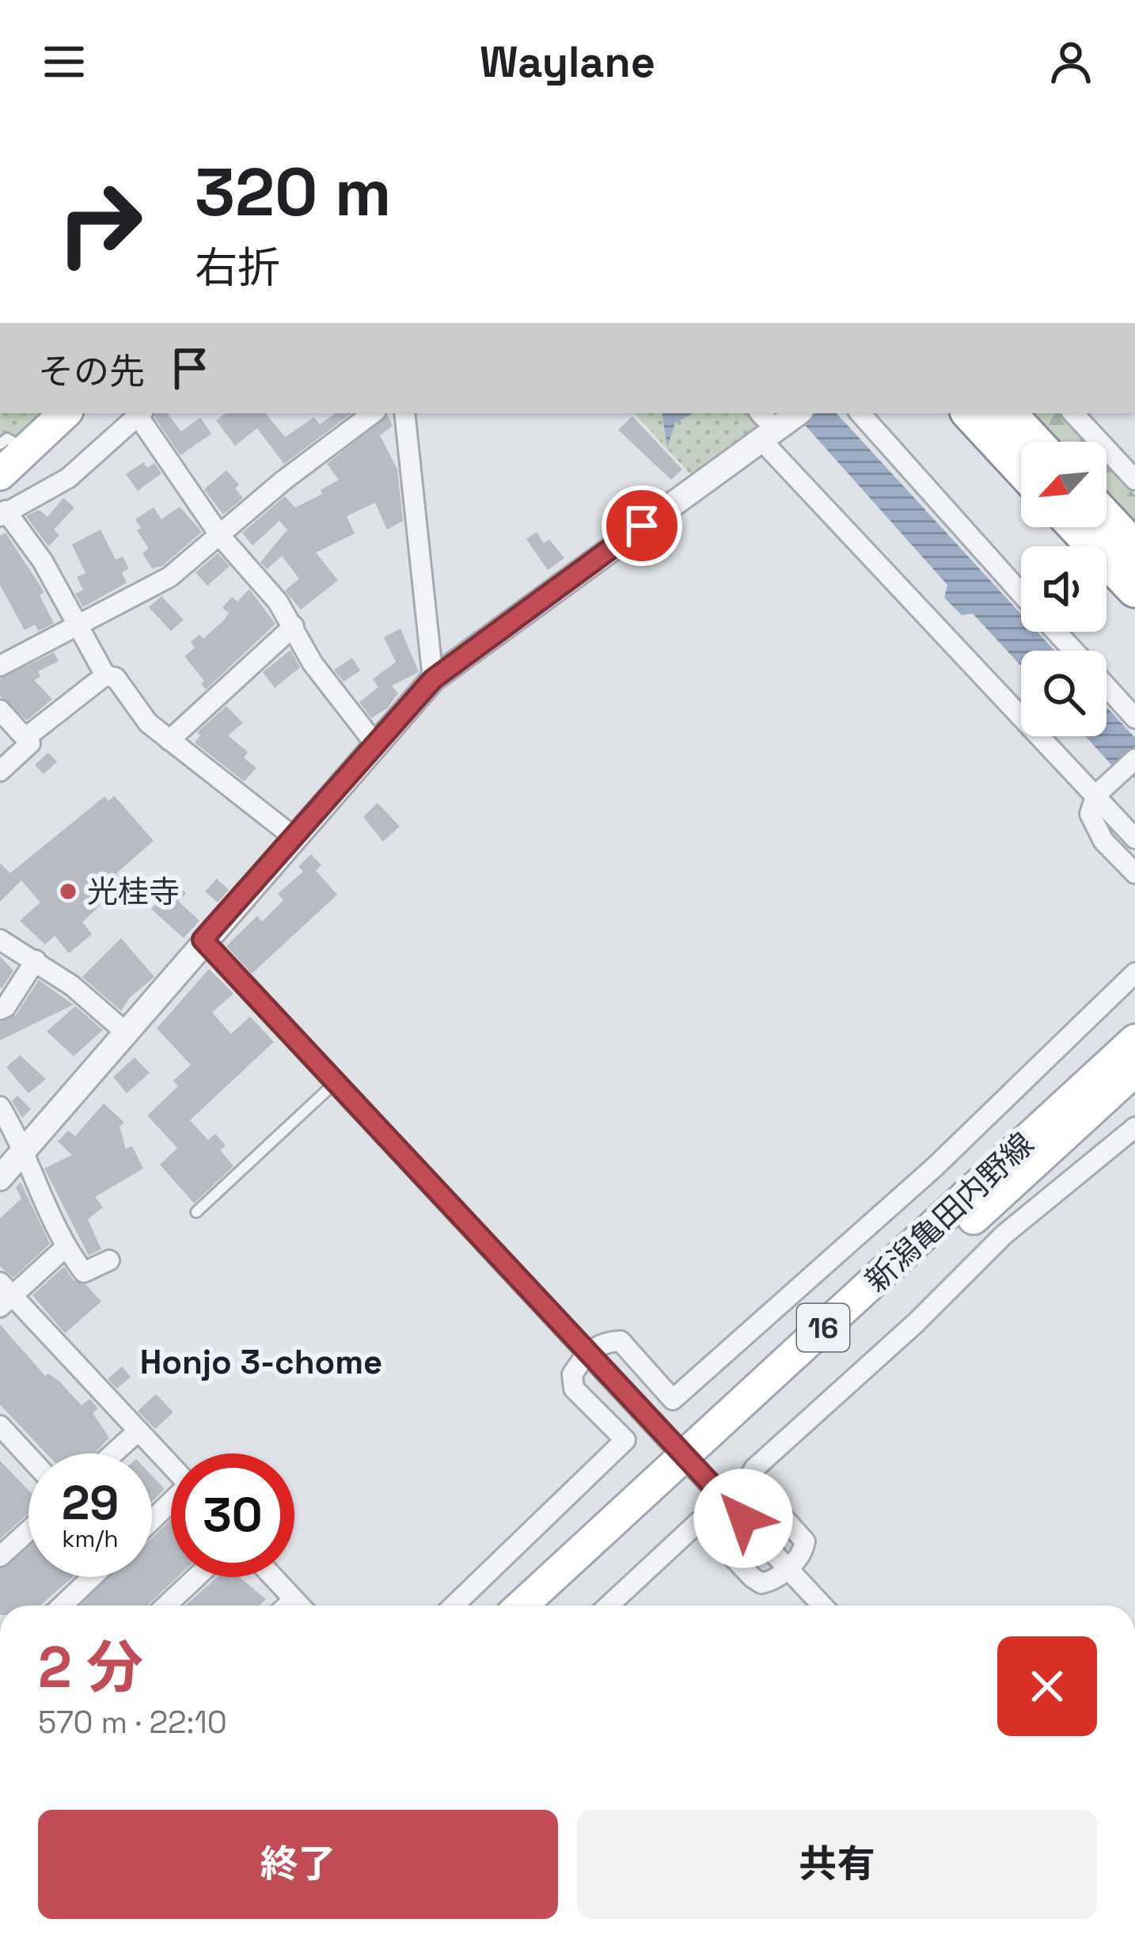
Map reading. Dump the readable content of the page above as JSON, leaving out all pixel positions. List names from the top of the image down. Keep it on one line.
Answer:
{"streets":{"main road":["新潟亀田内野線","16"]},"districts":["Honjo 3-chome"],"places":["光桂寺"],"north":"bottom left","page":{"header":"Waylane","turn":["320 m","右折"],"then":"その先","speed":"29 km/h","limit":"30","heading":["2 分","570 m · 22:10"],"buttons":["終了","共有"]}}
